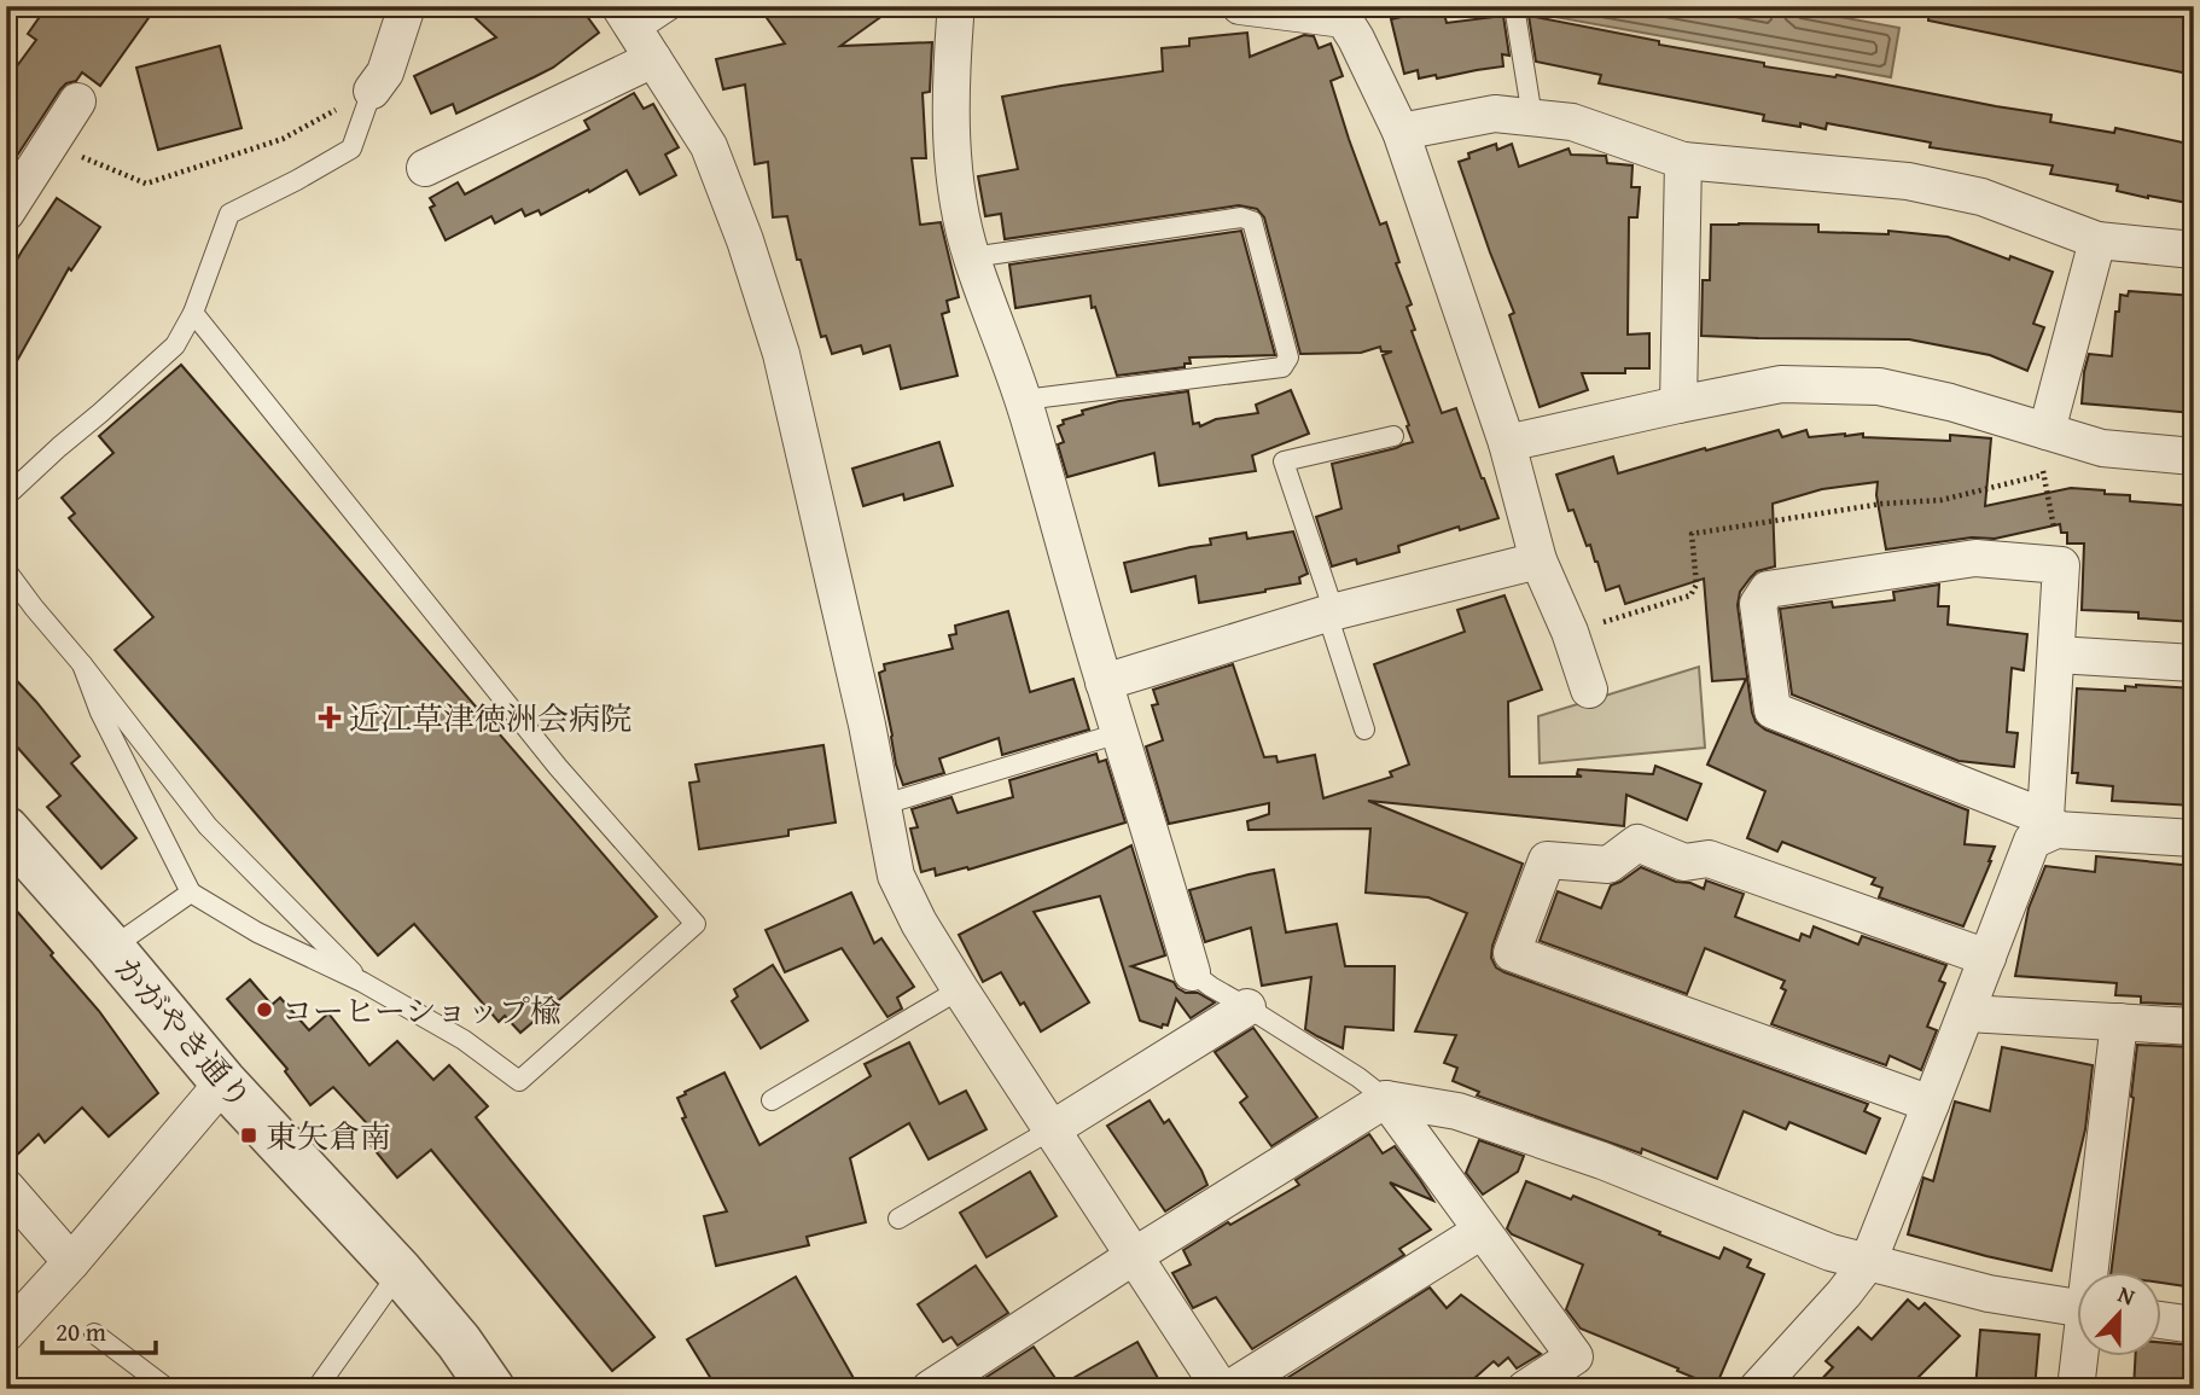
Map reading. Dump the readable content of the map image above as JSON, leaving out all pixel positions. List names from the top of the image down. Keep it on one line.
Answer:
{"streets":{"street":["かがやき通り"]},"places":{"health":["近江草津徳洲会病院"],"other":["コーヒーショップ楡"],"transit":["東矢倉南"]},"scale_bar":"20 m","north":"top"}
